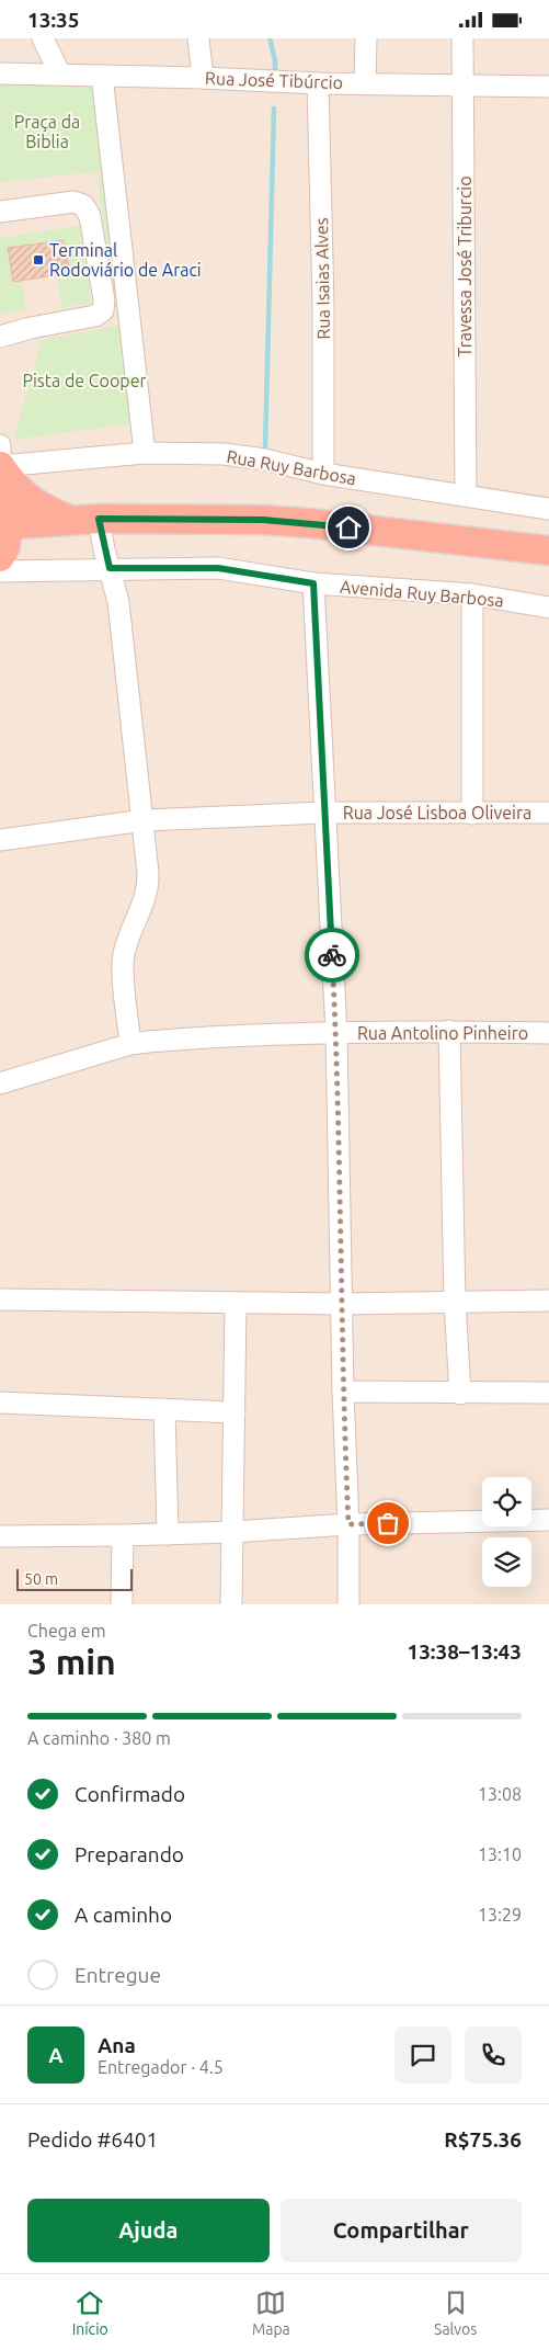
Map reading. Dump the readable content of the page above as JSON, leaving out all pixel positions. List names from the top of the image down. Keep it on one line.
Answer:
{"streets":{"street":["Rua José Tibúrcio","Travessa José Triburcio","Rua Isaias Alves","Rua Ruy Barbosa","Avenida Ruy Barbosa","Rua José Lisboa Oliveira","Rua Antolino Pinheiro"]},"crossings":[["Rua José Tibúrcio","Travessa José Triburcio"],["Rua José Tibúrcio","Rua Isaias Alves"],["Travessa José Triburcio","Rua Ruy Barbosa"],["Rua Isaias Alves","Rua Ruy Barbosa"]],"parks":["Praça da Biblia","Pista de Cooper"],"places":{"transit":["Terminal Rodoviário de Araci"]},"scale_bar":"50 m","page":{"status":"13:35","scale":"50 m","heading":["3 min","Chega em","13:38–13:43"],"panel":["Ana","Entregador · 4.5","Pedido #6401","R$75.36"],"bar":"A caminho · 380 m","list":[["Confirmado","13:08"],["Preparando","13:10"],["A caminho","13:29"],"Entregue"],"round":"A","buttons":["Ajuda","Compartilhar"],"tabs":["Início","Mapa","Salvos"]}}
